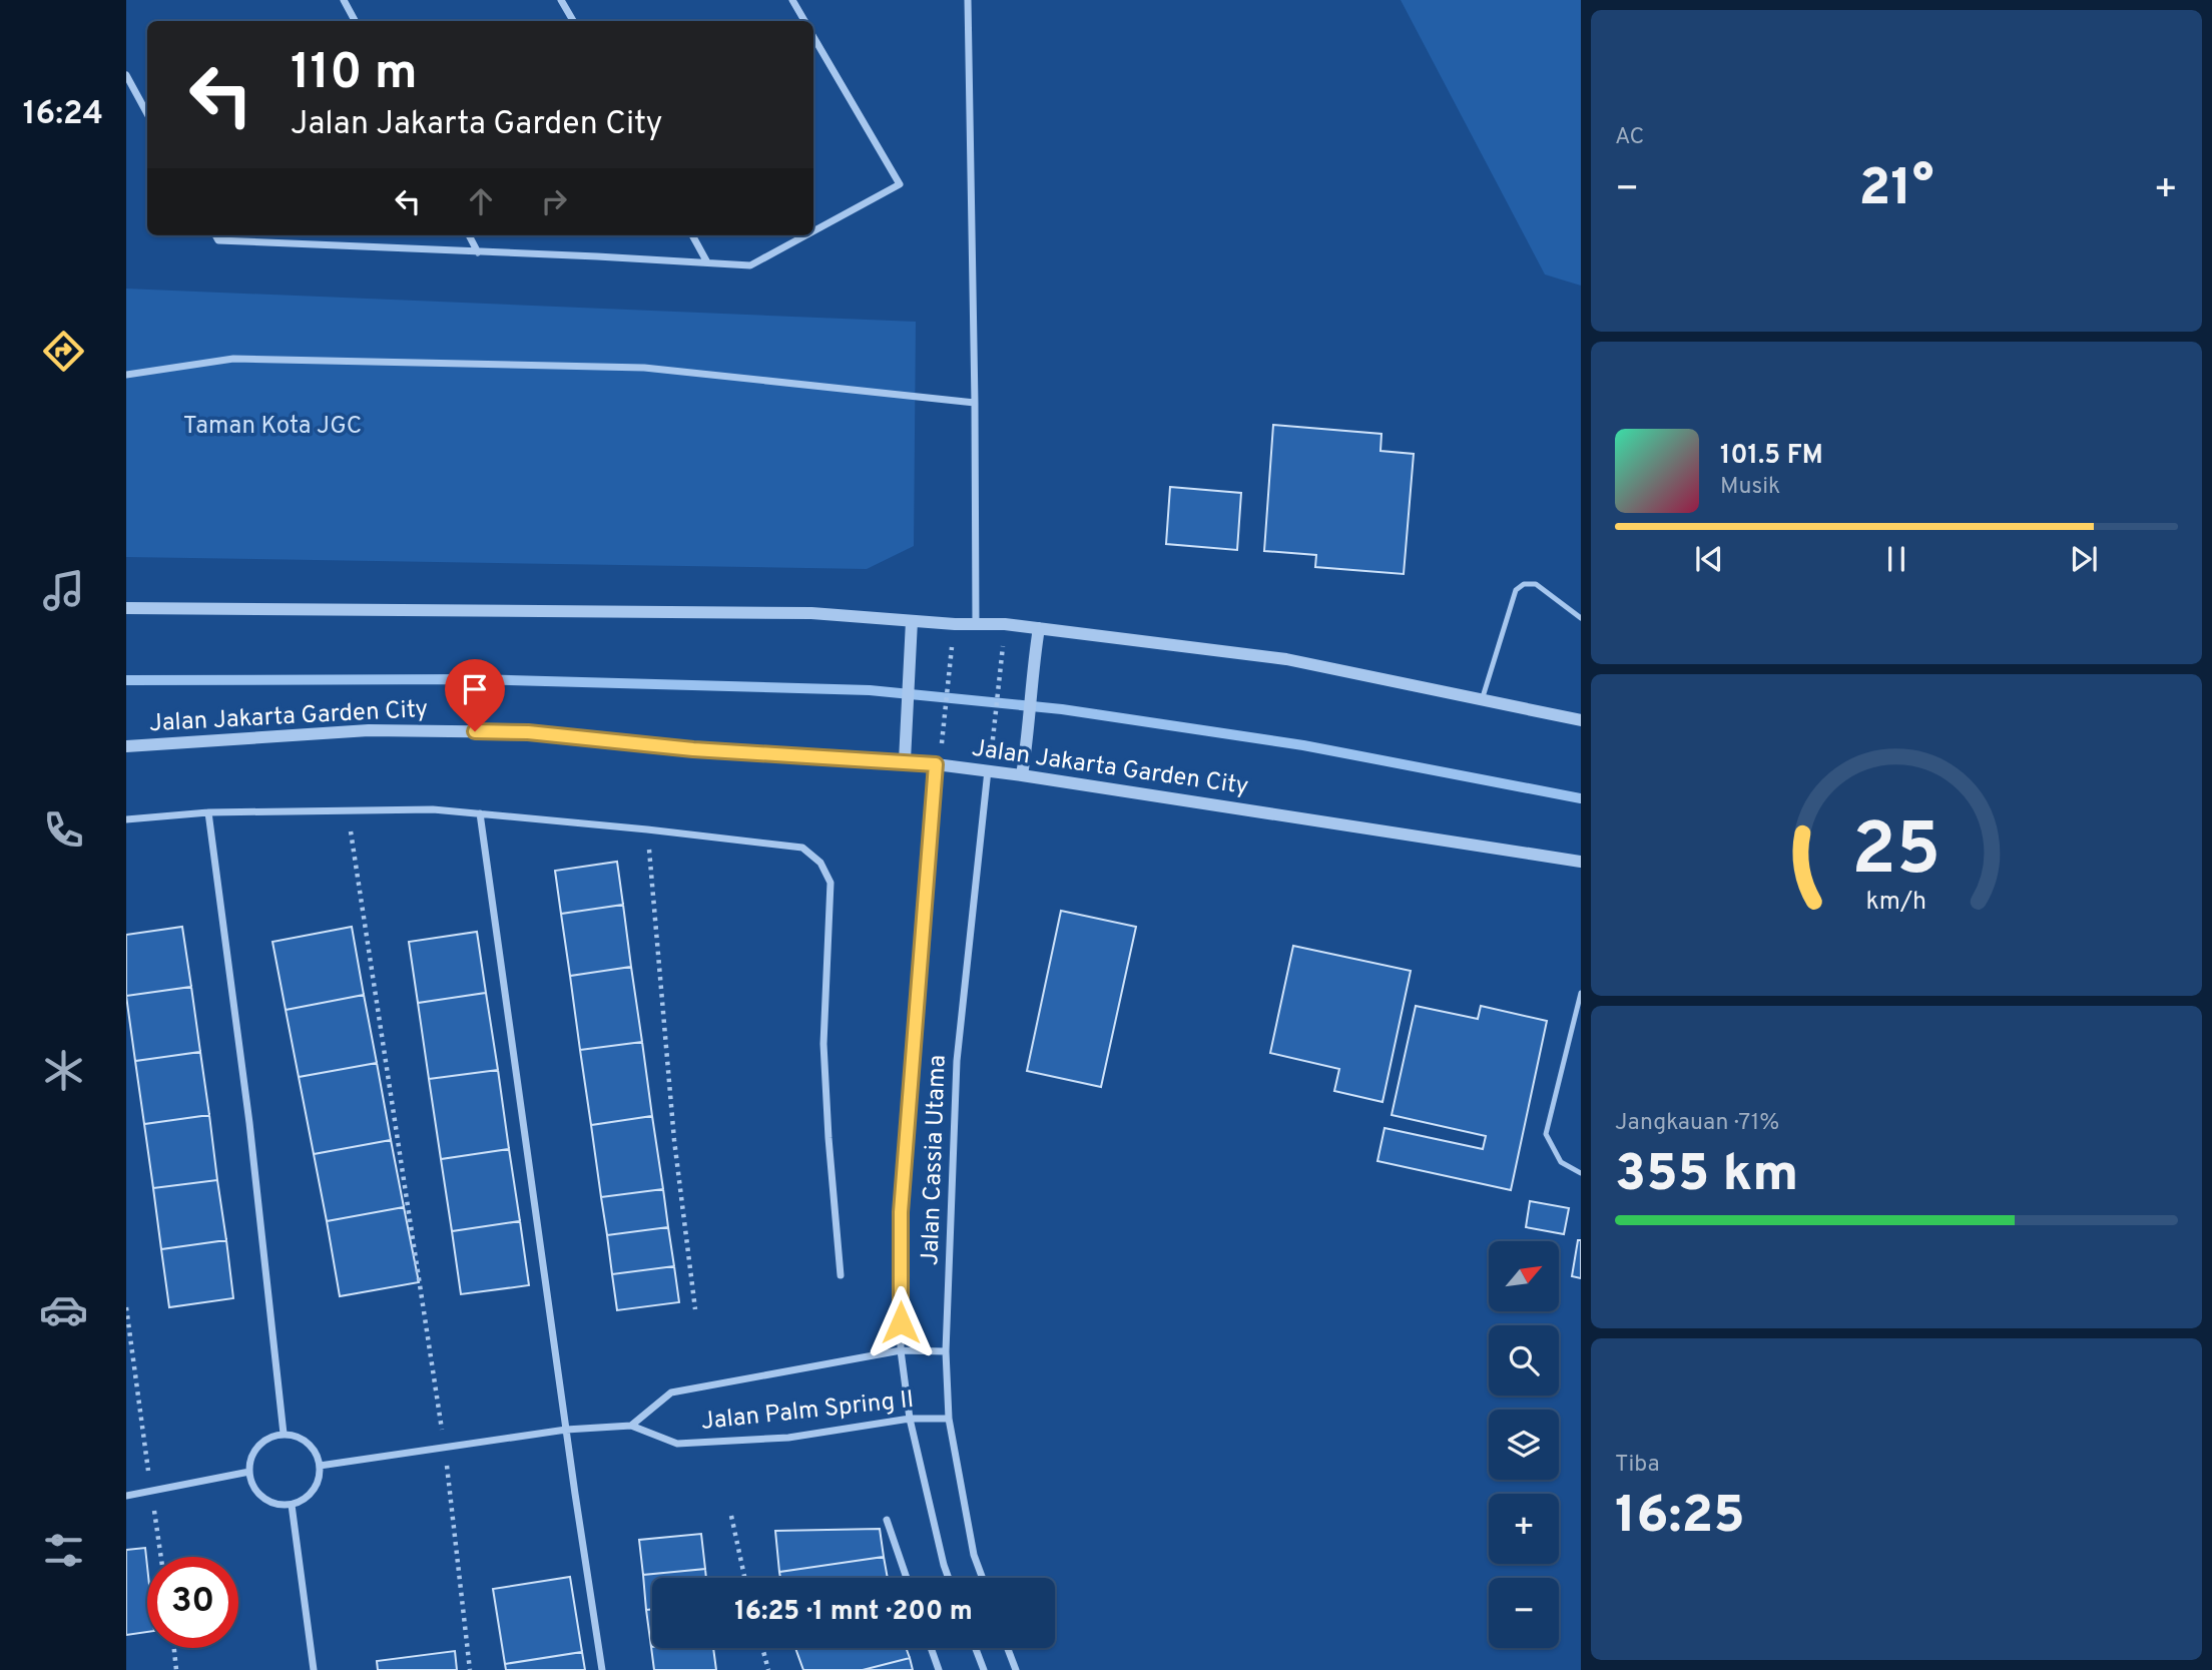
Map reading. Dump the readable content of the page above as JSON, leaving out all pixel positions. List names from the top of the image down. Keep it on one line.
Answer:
{"streets":{"street":["Jalan Jakarta Garden City","Jalan Cassia Utama","Jalan Palm Spring II"]},"crossings":[["Jalan Jakarta Garden City","Jalan Cassia Utama"],["Jalan Cassia Utama","Jalan Palm Spring II"]],"parks":["Taman Kota JGC"],"north":"top right","page":{"tabs":"16:24","tile":["AC",["Jangkauan · 71%","355 km"],["Tiba","16:25"]],"turn":["110 m","Jalan Jakarta Garden City"],"heat":["−","21°","+"],"song":["101.5 FM","Musik"],"map_buttons":["+","−"],"limit":"30","trip":"16:25 · 1 mnt · 200 m","gauge":["25","km/h"]}}
